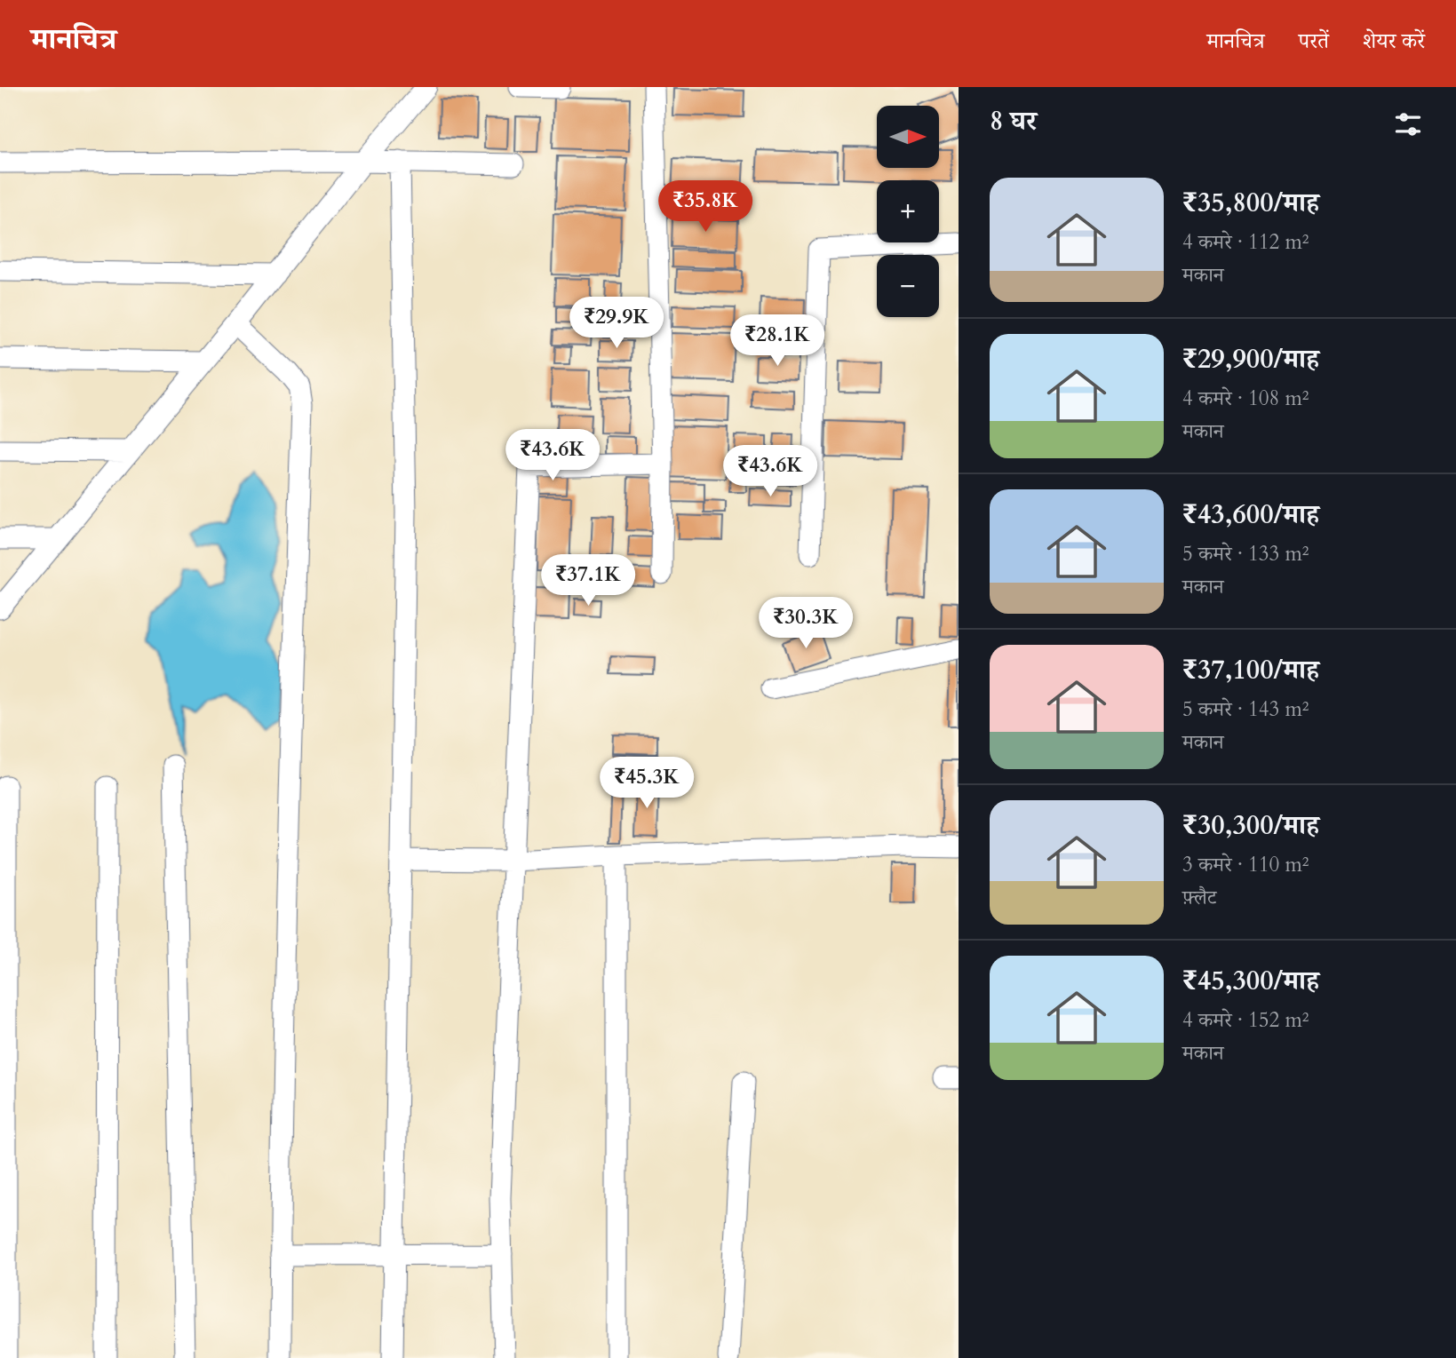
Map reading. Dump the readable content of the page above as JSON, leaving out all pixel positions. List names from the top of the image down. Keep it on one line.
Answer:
{"north":"right","page":{"header":"मानचित्र","nav":["मानचित्र","परतें","शेयर करें"],"heading":"8 घर","map_buttons":["+","−"],"list":[{"name":"₹35,800/माह","note":"4 कमरे · 112 m² · मकान"},{"name":"₹29,900/माह","note":"4 कमरे · 108 m² · मकान"},{"name":"₹43,600/माह","note":"5 कमरे · 133 m² · मकान"},{"name":"₹37,100/माह","note":"5 कमरे · 143 m² · मकान"},{"name":"₹30,300/माह","note":"3 कमरे · 110 m² · फ़्लैट"},{"name":"₹45,300/माह","note":"4 कमरे · 152 m² · मकान"}],"price":["₹35.8K","₹29.9K","₹28.1K","₹43.6K","₹43.6K","₹37.1K","₹30.3K","₹45.3K"]}}
